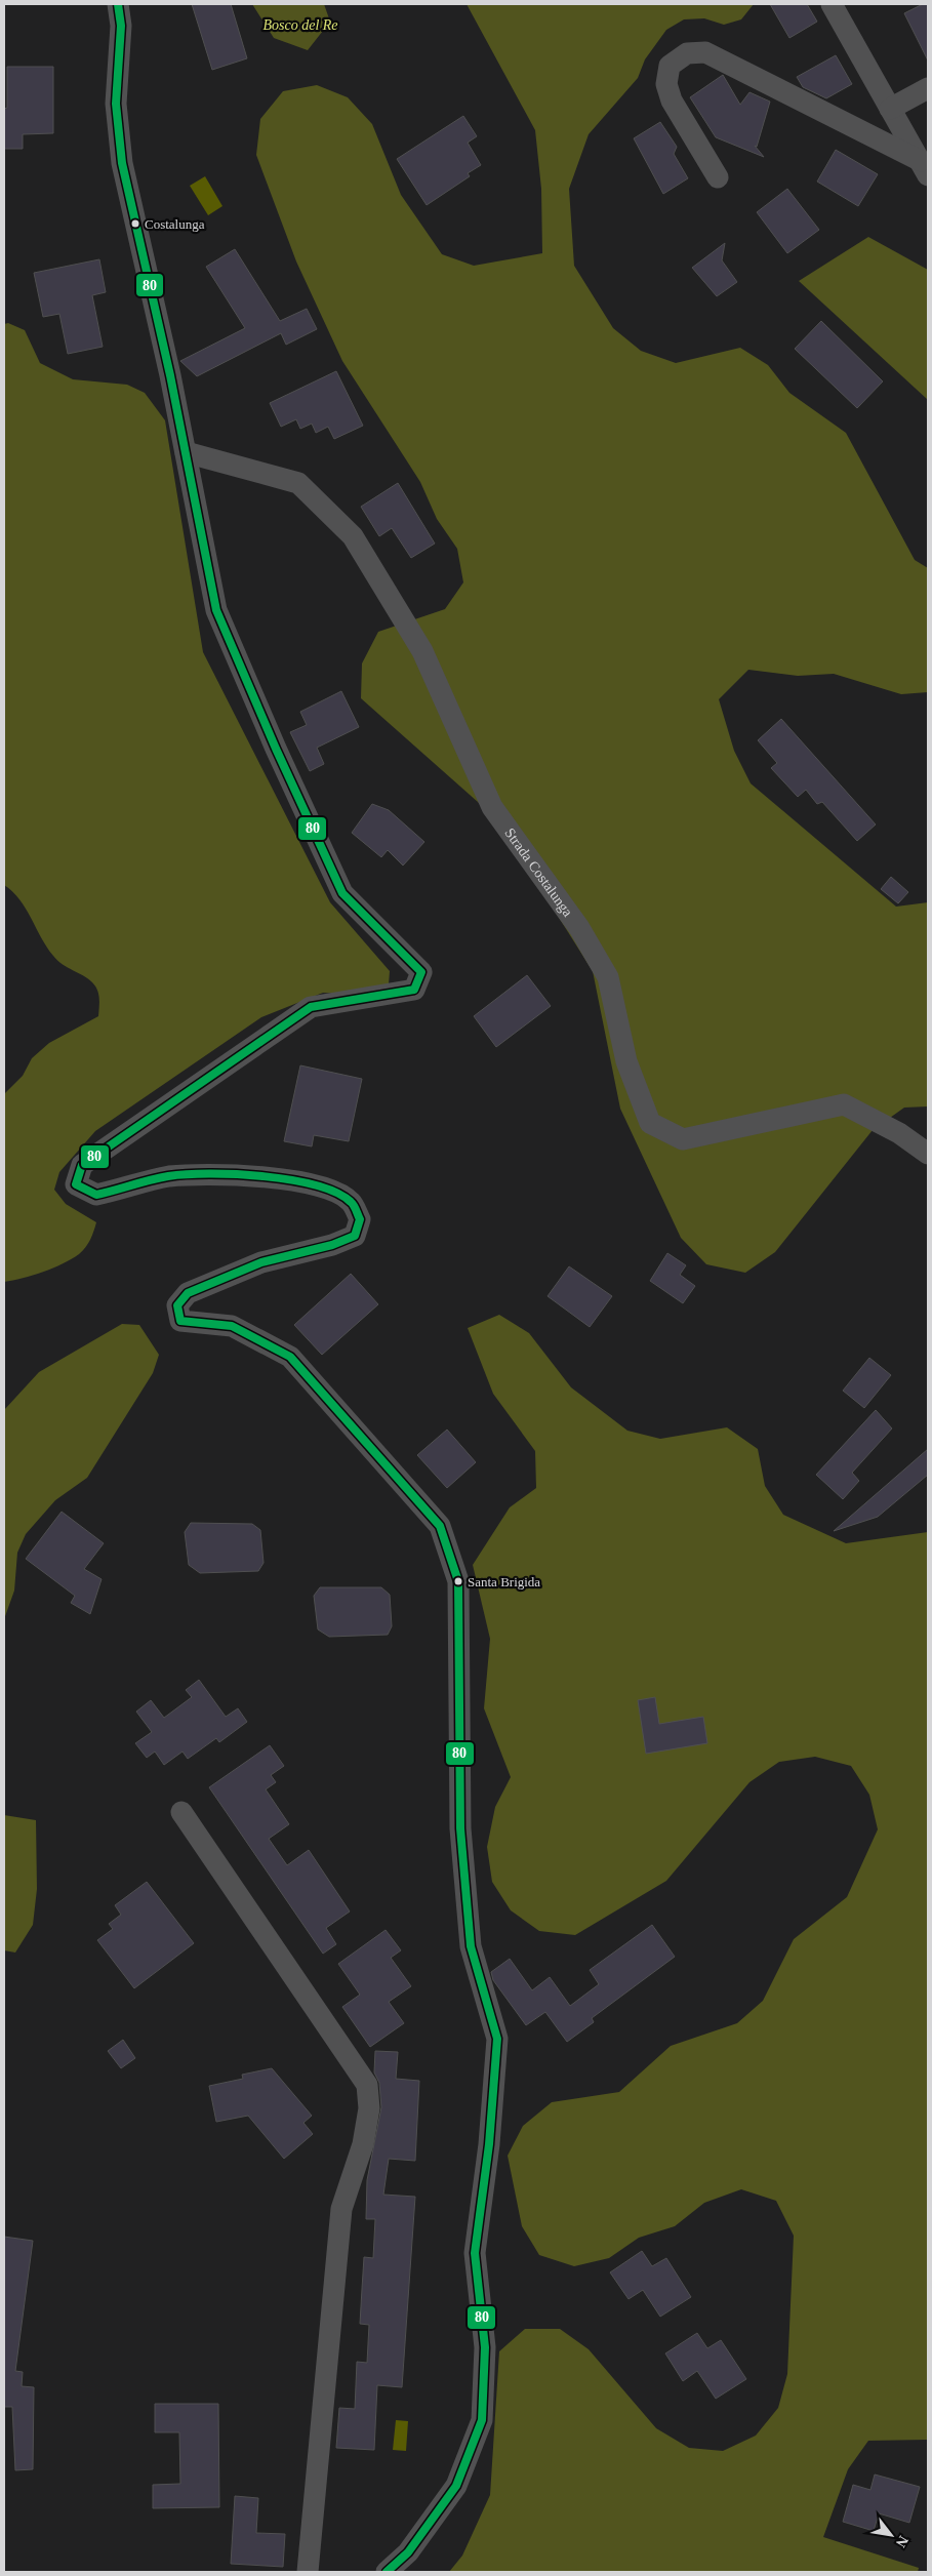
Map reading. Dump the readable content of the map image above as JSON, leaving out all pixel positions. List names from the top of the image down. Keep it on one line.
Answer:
{"streets":{"street":["Strada Costalunga"]},"parks":["Bosco del Re"],"places":["Costalunga","Santa Brigida"],"lines":["transit line 80"],"north":"bottom right"}
